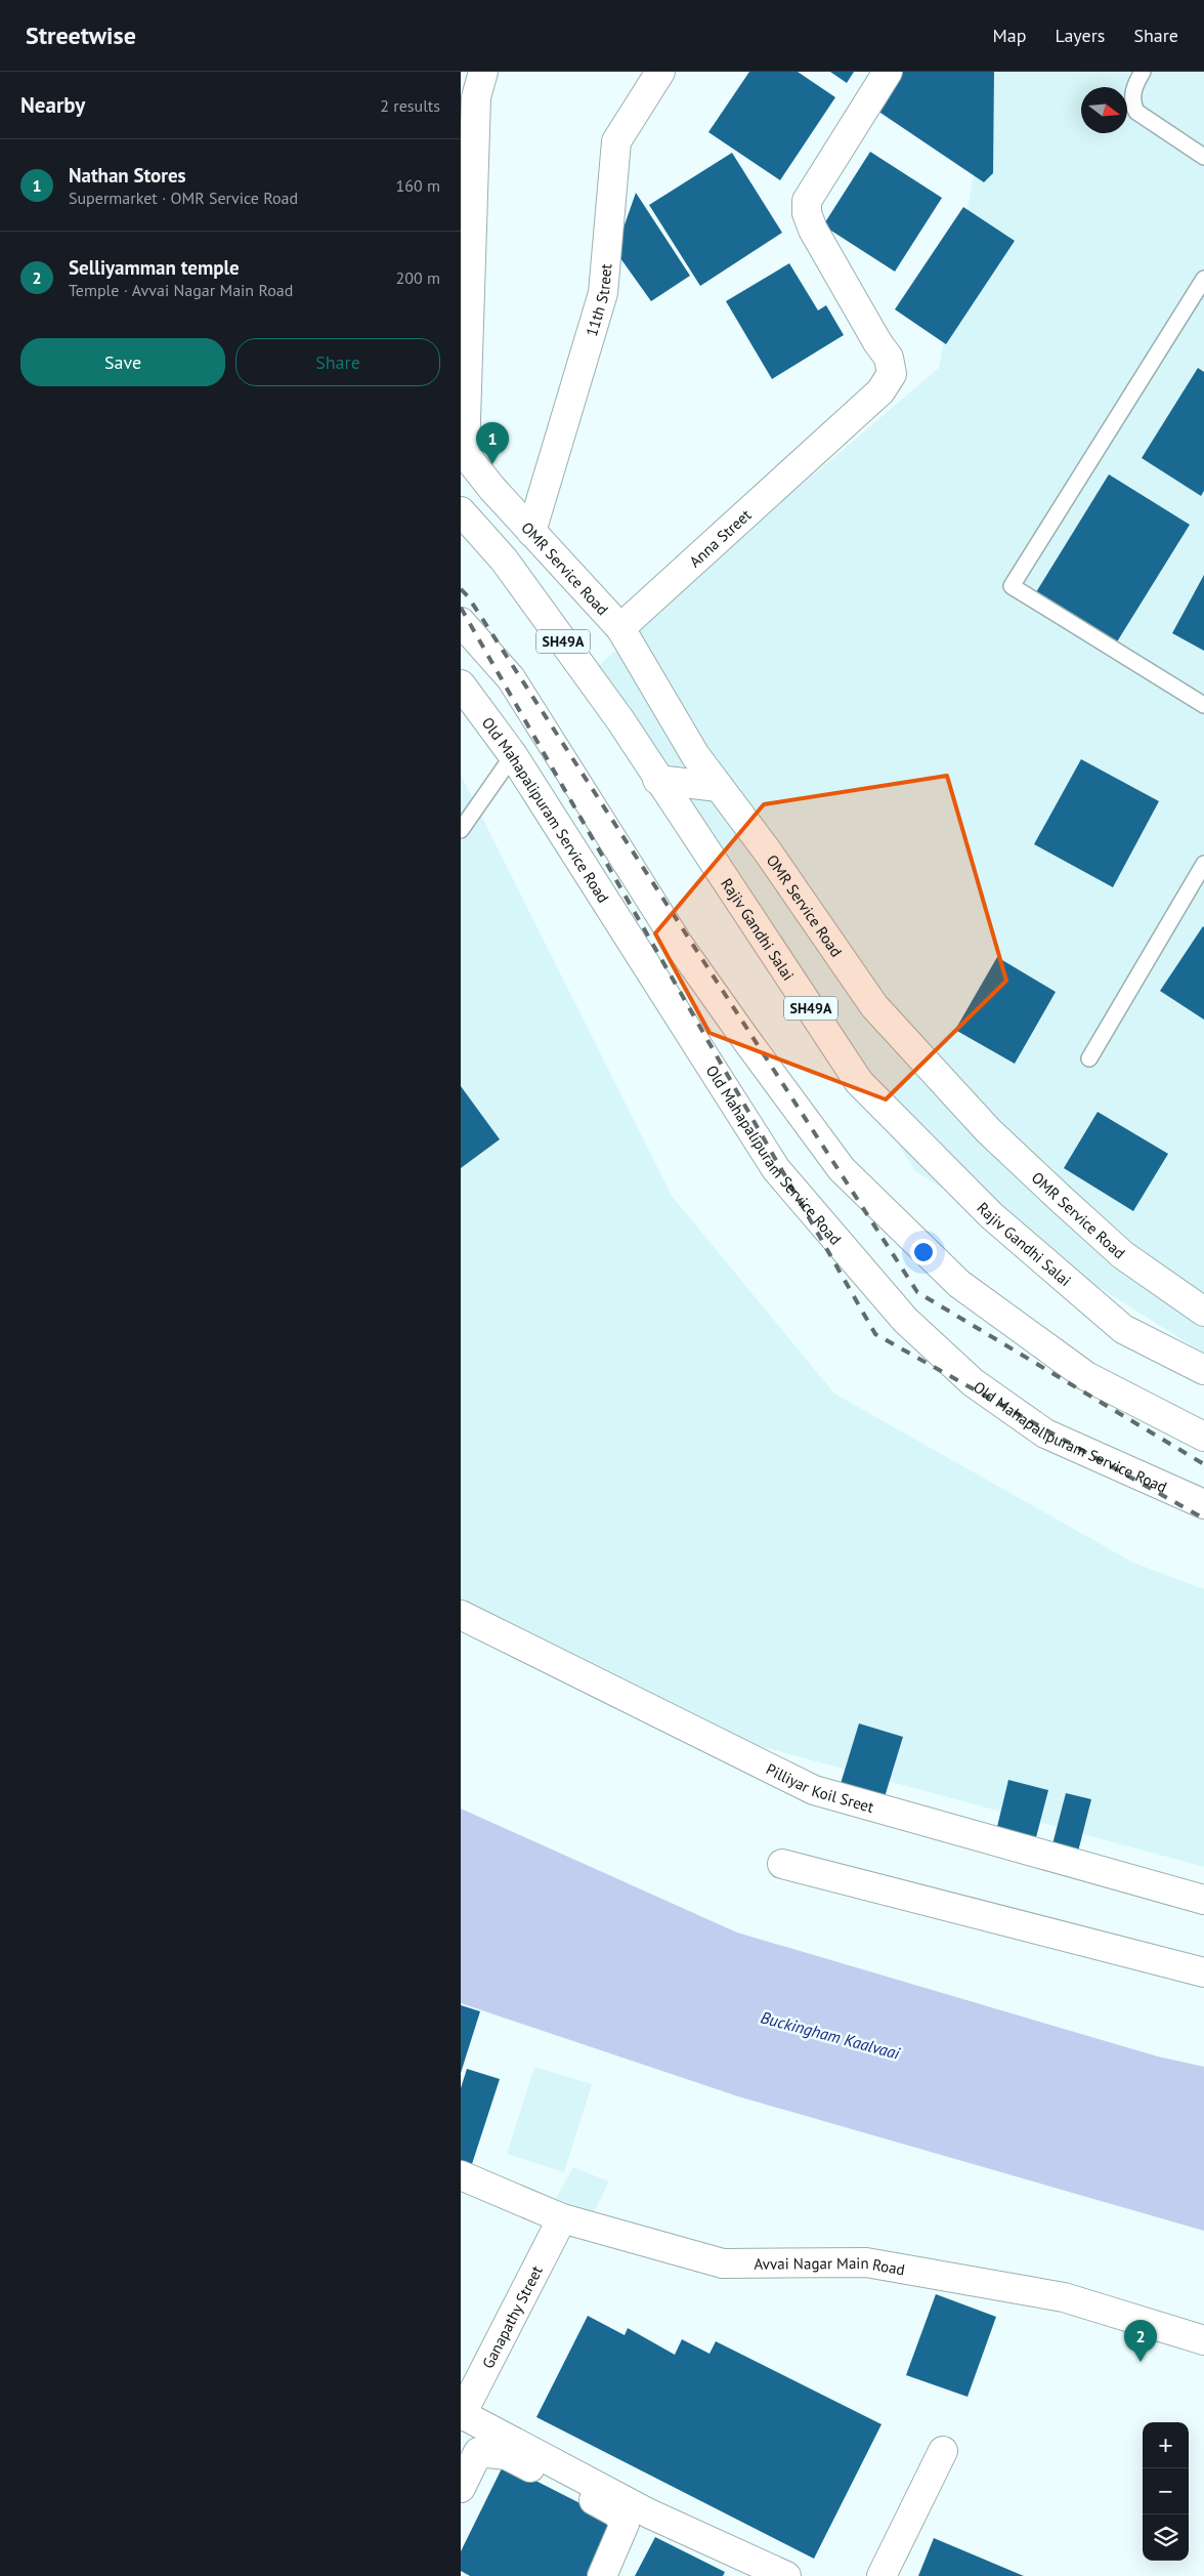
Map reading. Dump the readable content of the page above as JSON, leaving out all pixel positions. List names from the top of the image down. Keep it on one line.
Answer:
{"streets":{"street":["11th Street","Anna Street","OMR Service Road","SH49A","Old Mahapalipuram Service Road","Rajiv Gandhi Salai","Pilliyar Koil Sreet","Avvai Nagar Main Road","Ganapathy Street"]},"crossings":[["11th Street","OMR Service Road"],["Anna Street","OMR Service Road"],["Avvai Nagar Main Road","Ganapathy Street"]],"water":["Buckingham Kaalvaai"],"north":"right","page":{"header":"Streetwise","nav":["Map","Layers","Share"],"heading":["Nearby","2 results"],"list":[{"mark":"1","name":"Nathan Stores","note":"Supermarket · OMR Service Road","value":"160 m"},{"mark":"2","name":"Selliyamman temple","note":"Temple · Avvai Nagar Main Road","value":"200 m"}],"buttons":["Save","Share"],"pins":["1","2"],"map_buttons":["+","−"]}}
